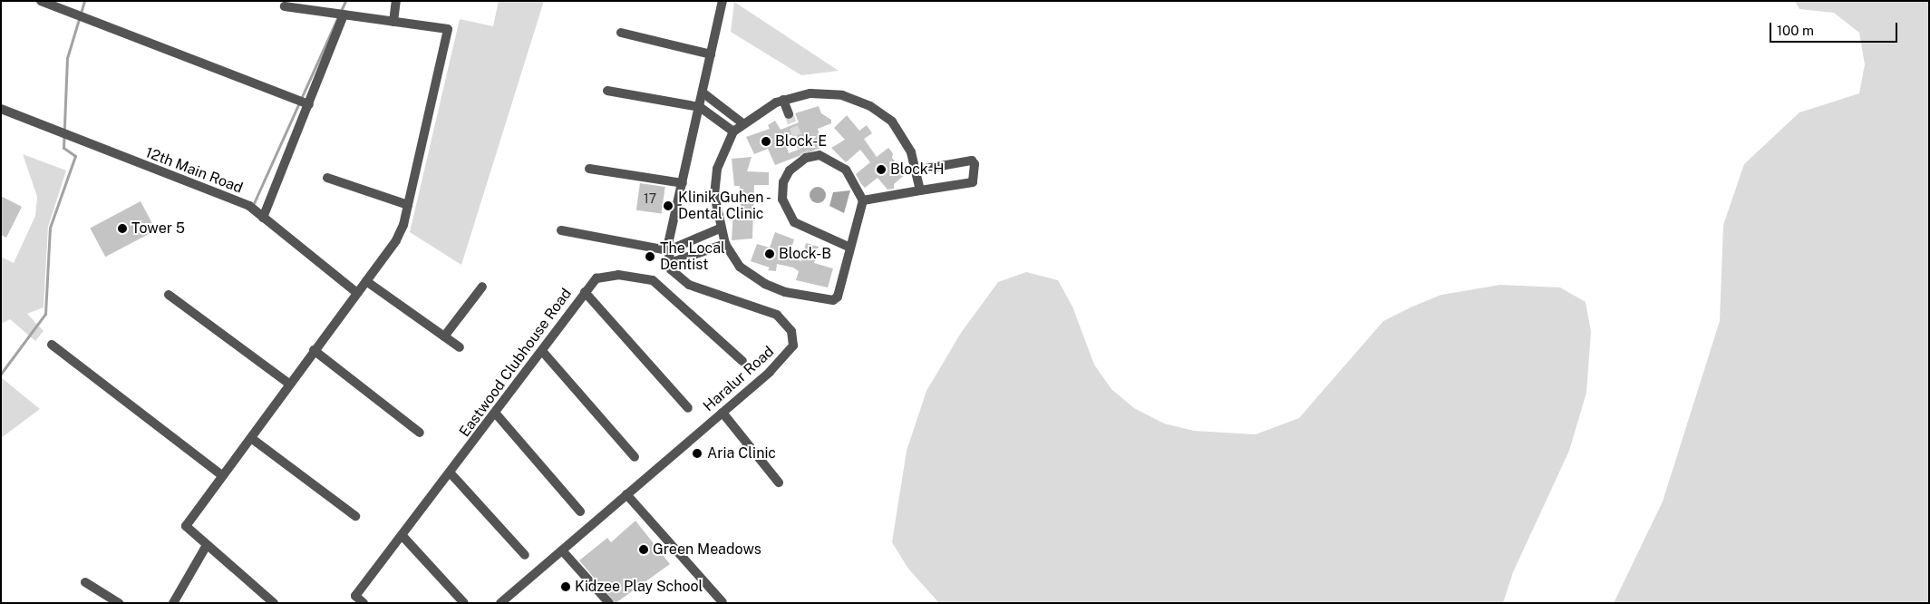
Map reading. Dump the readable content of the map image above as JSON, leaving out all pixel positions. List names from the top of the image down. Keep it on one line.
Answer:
{"streets":{"street":["12th Main Road","Eastwood Clubhouse Road","Haralur Road"]},"places":["Block-E","Block-H","Klinik Guhen - Dental Clinic","Tower 5","Block-B","The Local Dentist","Aria Clinic","Green Meadows","Kidzee Play School"],"house_numbers":["17"],"scale_bar":"100 m"}
